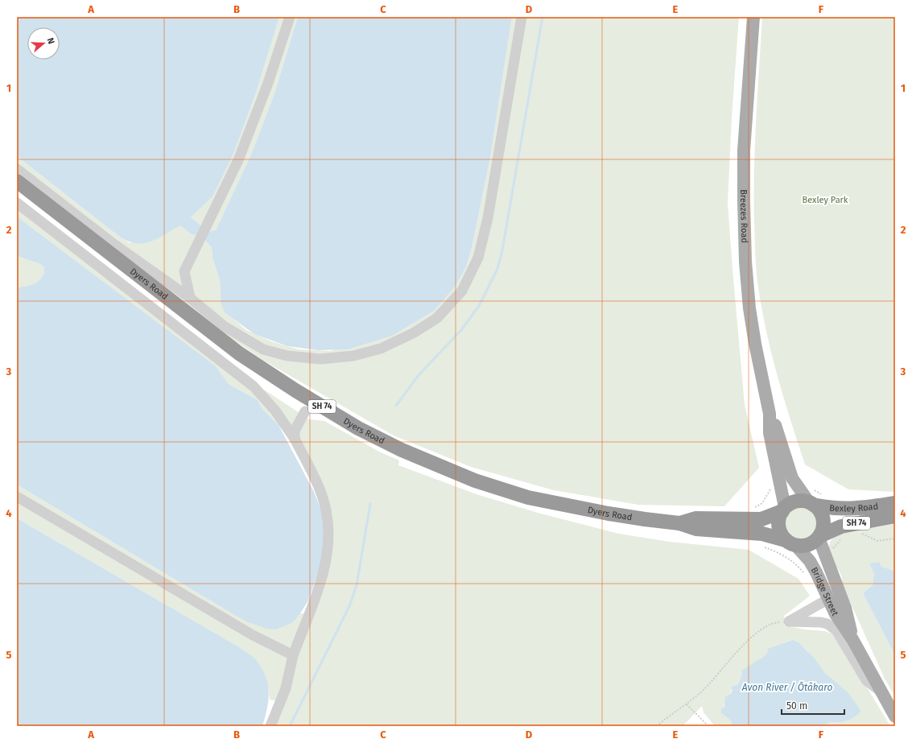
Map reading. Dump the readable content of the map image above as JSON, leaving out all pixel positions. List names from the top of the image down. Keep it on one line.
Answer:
{"streets":{"highway":["Dyers Road","SH 74","Bexley Road"],"main road":["Breezes Road","Bridge Street"]},"crossings":[["Breezes Road","Dyers Road"],["Breezes Road","SH 74"],["Breezes Road","Bexley Road"],["Breezes Road","Bridge Street"],["Dyers Road","SH 74"],["Dyers Road","Bexley Road"],["Dyers Road","Bridge Street"],["SH 74","Bexley Road"],["SH 74","Bridge Street"],["Bexley Road","Bridge Street"]],"water":["Avon River / Ōtākaro"],"parks":["Bexley Park"],"scale_bar":"50 m","north":"right","grid":{"columns":["A","B","C","D","E","F"],"rows":["1","2","3","4","5"]}}
